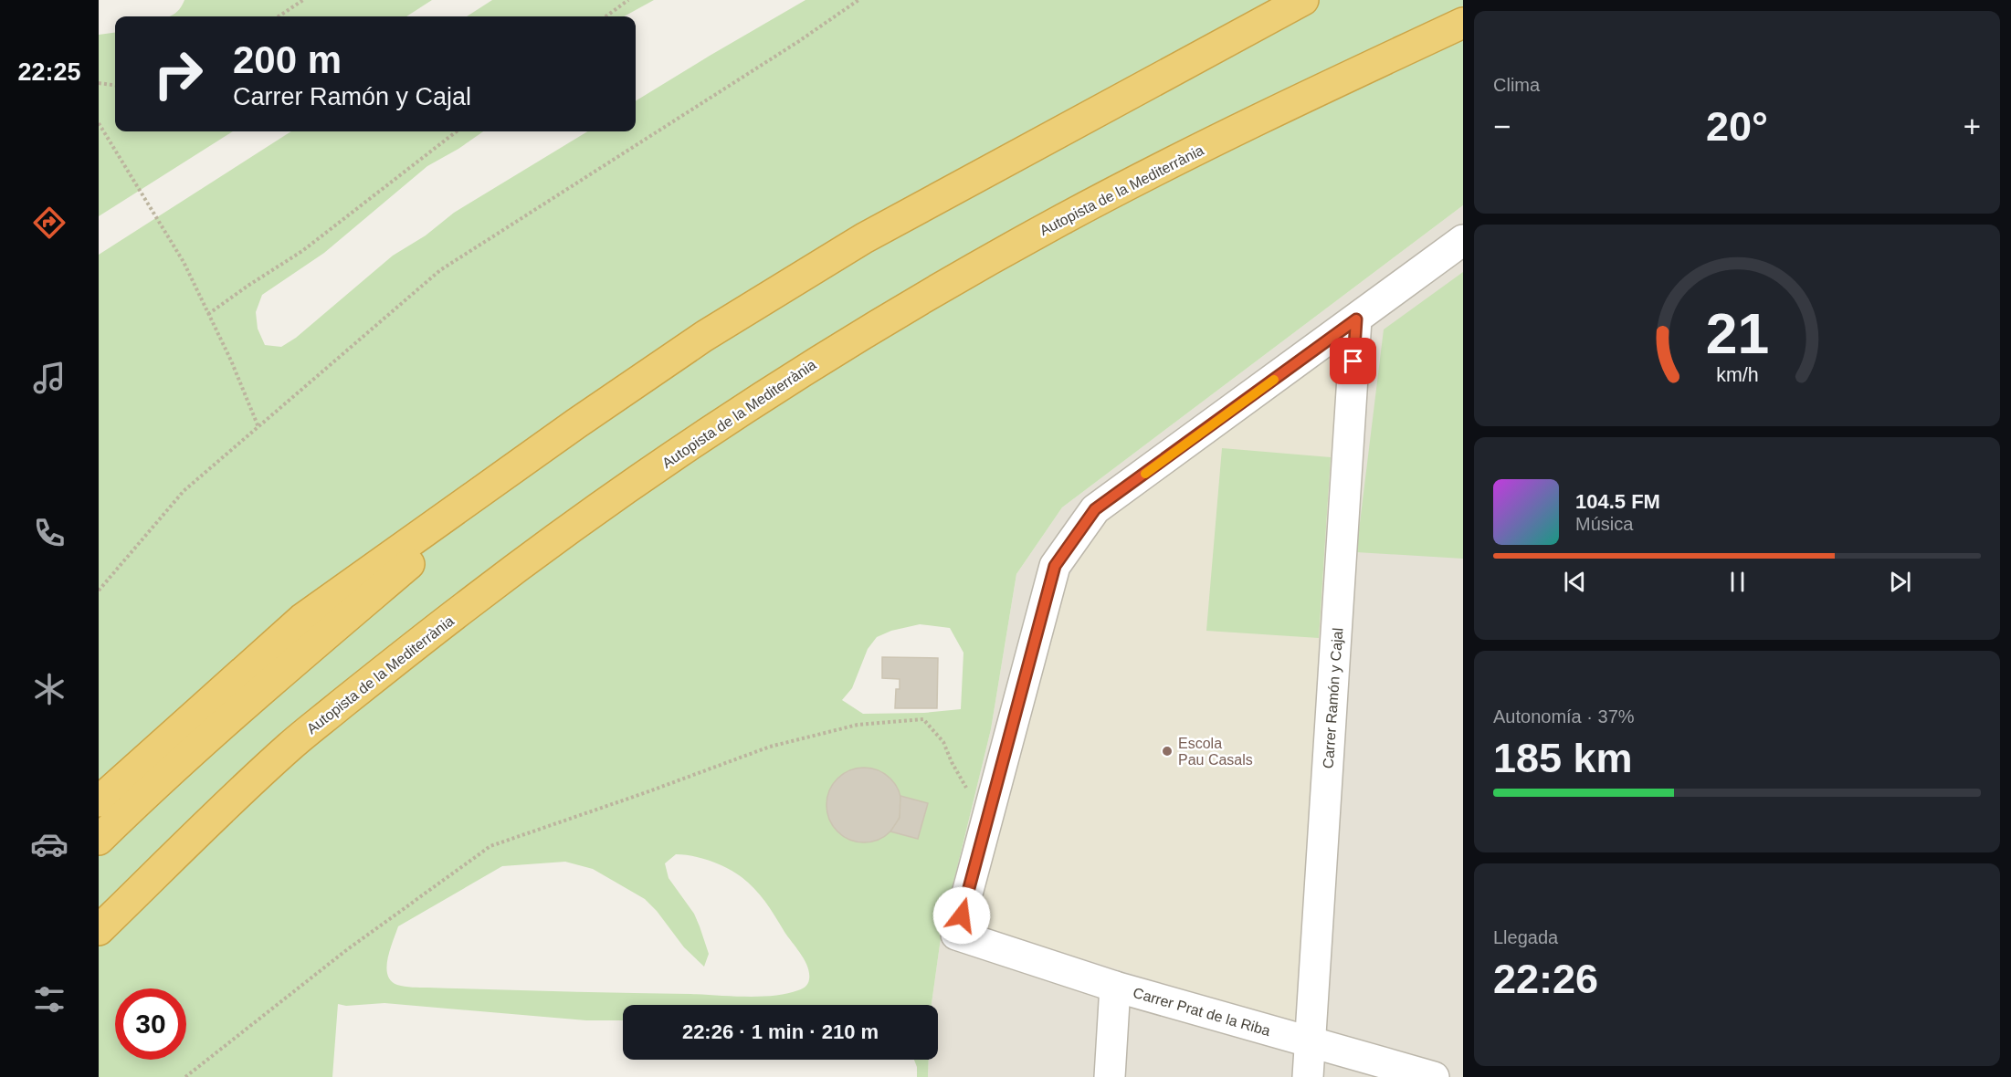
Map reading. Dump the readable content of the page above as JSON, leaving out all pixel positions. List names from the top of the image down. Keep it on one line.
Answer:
{"streets":{"highway":["Autopista de la Mediterrània"],"street":["Carrer Ramón y Cajal","Carrer Prat de la Riba"]},"crossings":[["Carrer Ramón y Cajal","Carrer Prat de la Riba"]],"places":["Escola Pau Casals"],"page":{"tabs":"22:25","tile":["Clima",["Autonomía · 37%","185 km"],["Llegada","22:26"]],"turn":["200 m","Carrer Ramón y Cajal"],"heat":["−","20°","+"],"song":["104.5 FM","Música"],"limit":"30","trip":"22:26 · 1 min · 210 m","gauge":["21","km/h"]}}
